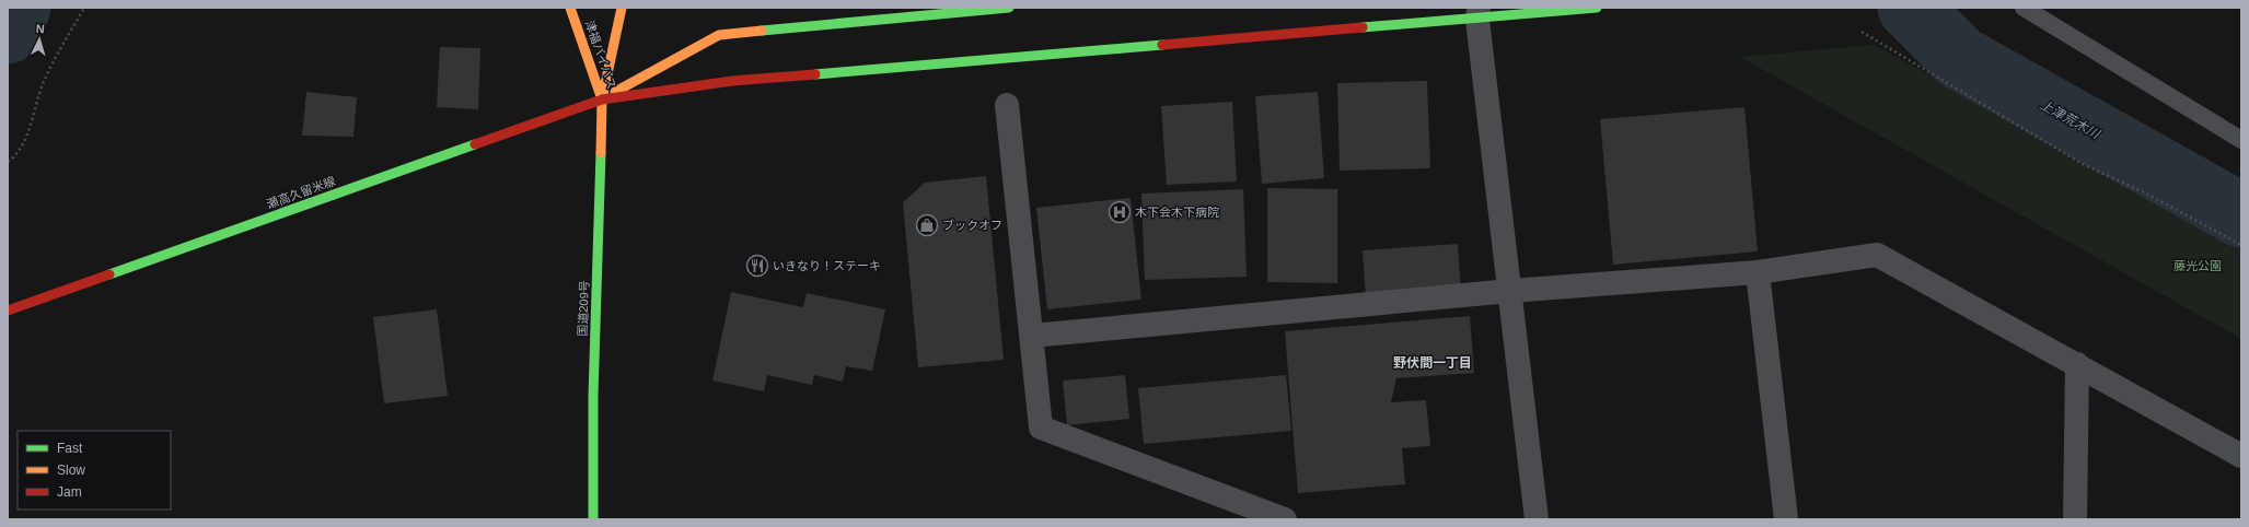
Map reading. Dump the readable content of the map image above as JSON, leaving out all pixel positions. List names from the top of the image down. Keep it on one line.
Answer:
{"streets":{"main road":["津福バイパス","瀬高久留米線","国道209号"]},"crossings":[["津福バイパス","瀬高久留米線"],["津福バイパス","国道209号"],["瀬高久留米線","国道209号"]],"districts":["野伏間一丁目"],"water":["上津荒木川"],"parks":["藤光公園"],"places":{"hospital":["木下会木下病院"],"shop":["ブックオフ"],"restaurant":["いきなり！ステーキ"]},"legend":["Fast","Slow","Jam"],"north":"top"}
